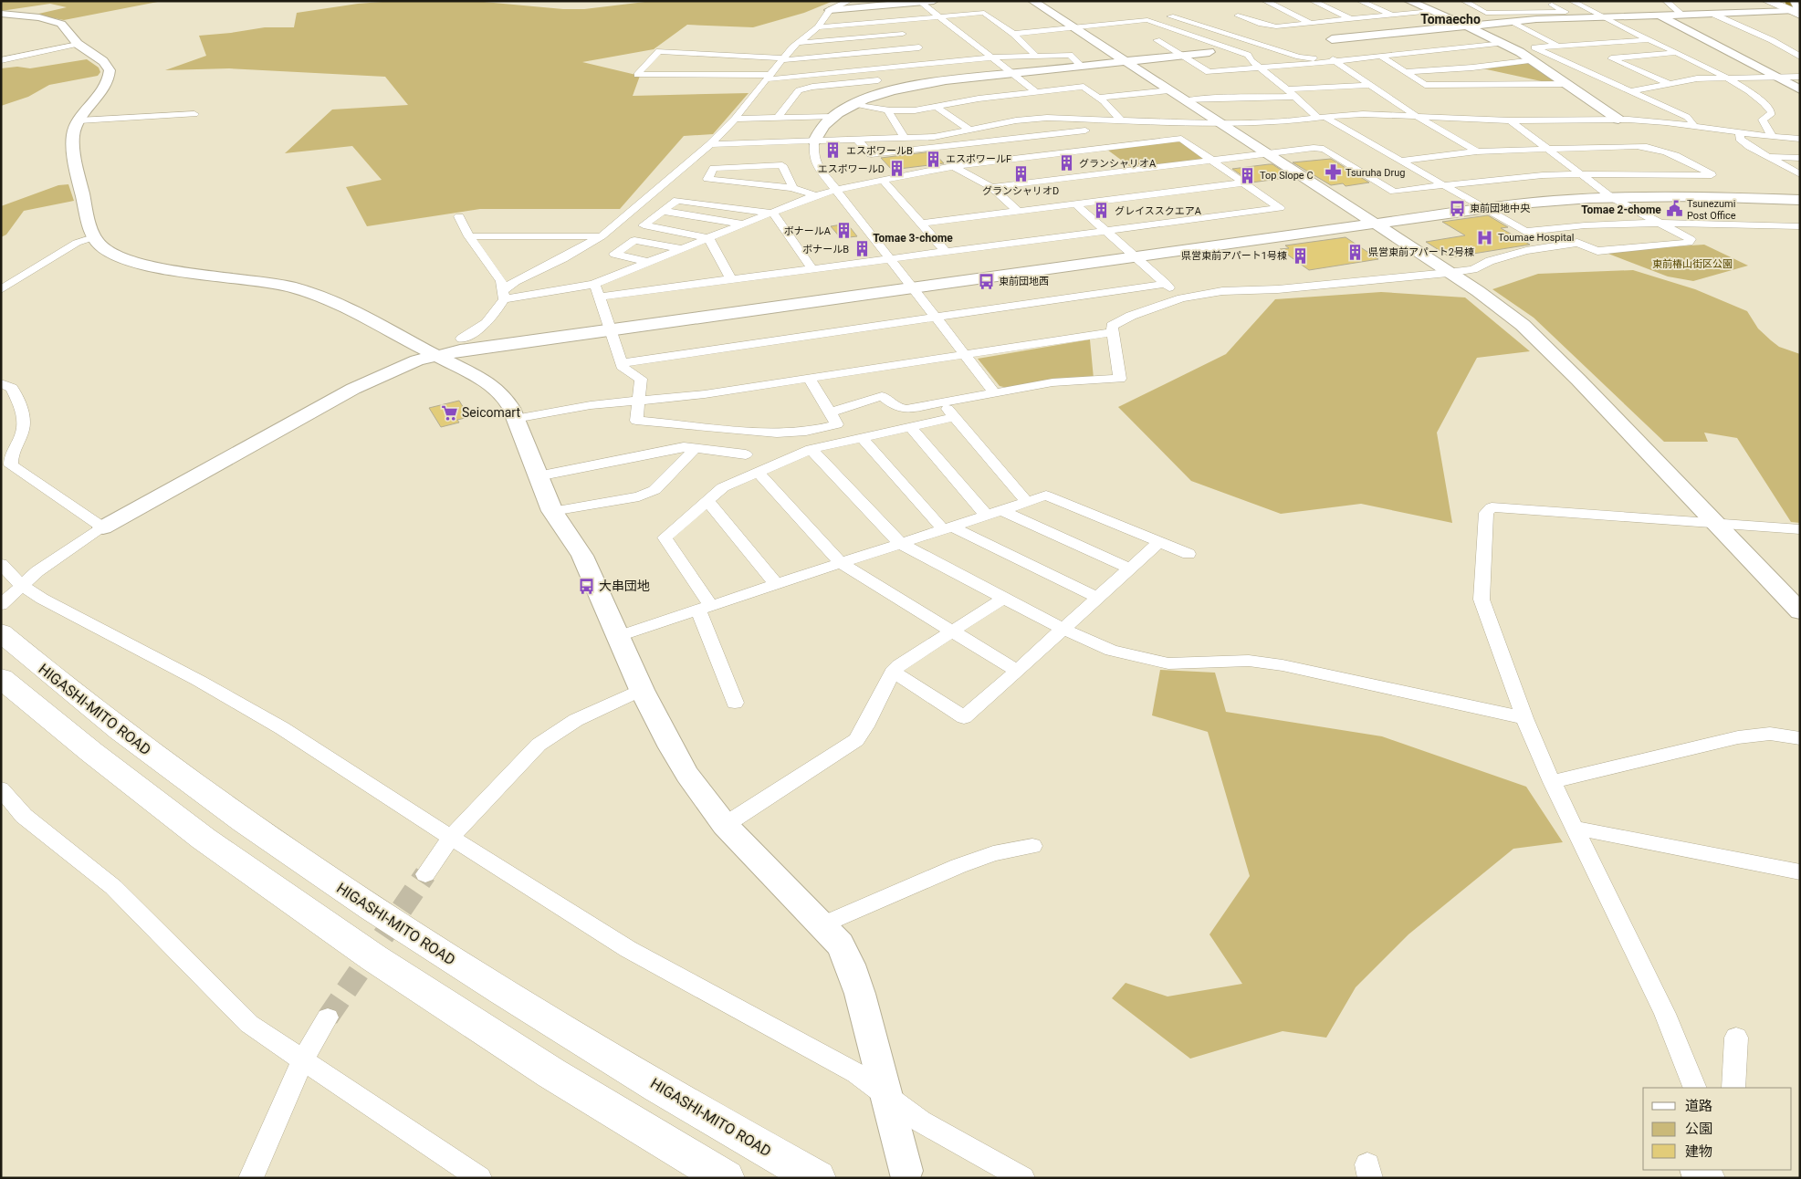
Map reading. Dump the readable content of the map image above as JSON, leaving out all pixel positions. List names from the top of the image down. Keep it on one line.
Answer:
{"streets":{"highway":["HIGASHI-MITO ROAD"]},"districts":["Tomaecho","Tomae 2-chome","Tomae 3-chome"],"parks":["東前椿山街区公園"],"places":{"building":["エスポワールB","エスポワールF","グランシャリオA","エスポワールD","グランシャリオD","Top Slope C","グレイススクエアA","ボナールA","ボナールB","県営東前アパート2号棟","県営東前アパート1号棟"],"pharmacy":["Tsuruha Drug"],"bus stop":["東前団地中央","東前団地西","大串団地"],"public building":["Tsunezumi Post Office"],"hospital":["Toumae Hospital"],"supermarket":["Seicomart"]},"legend":["道路","公園","建物"]}
